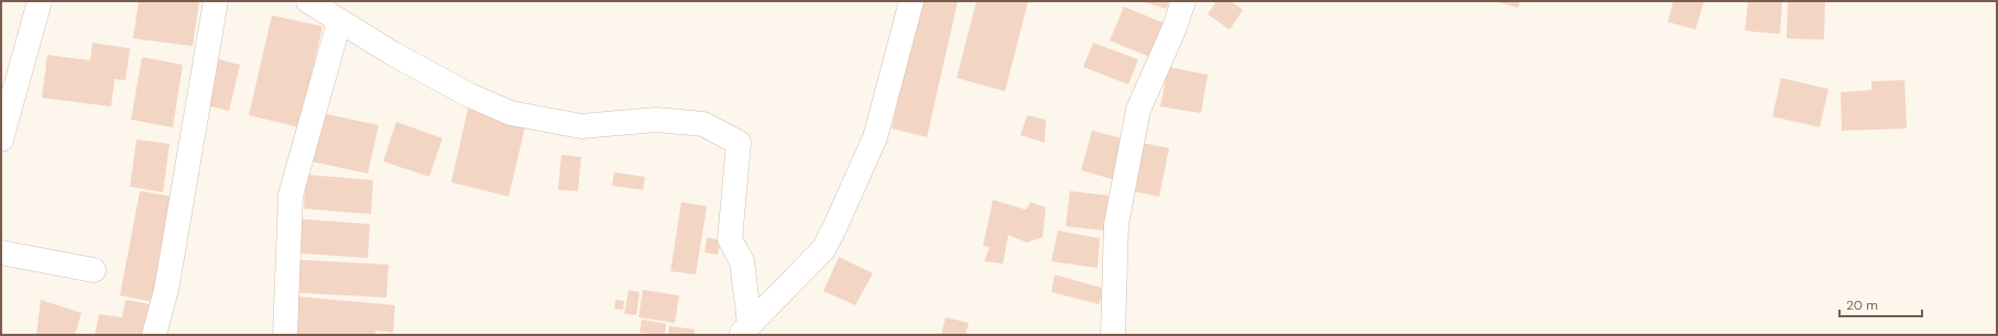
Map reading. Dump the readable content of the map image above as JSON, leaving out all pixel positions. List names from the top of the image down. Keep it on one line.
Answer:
{"scale_bar":"20 m"}
